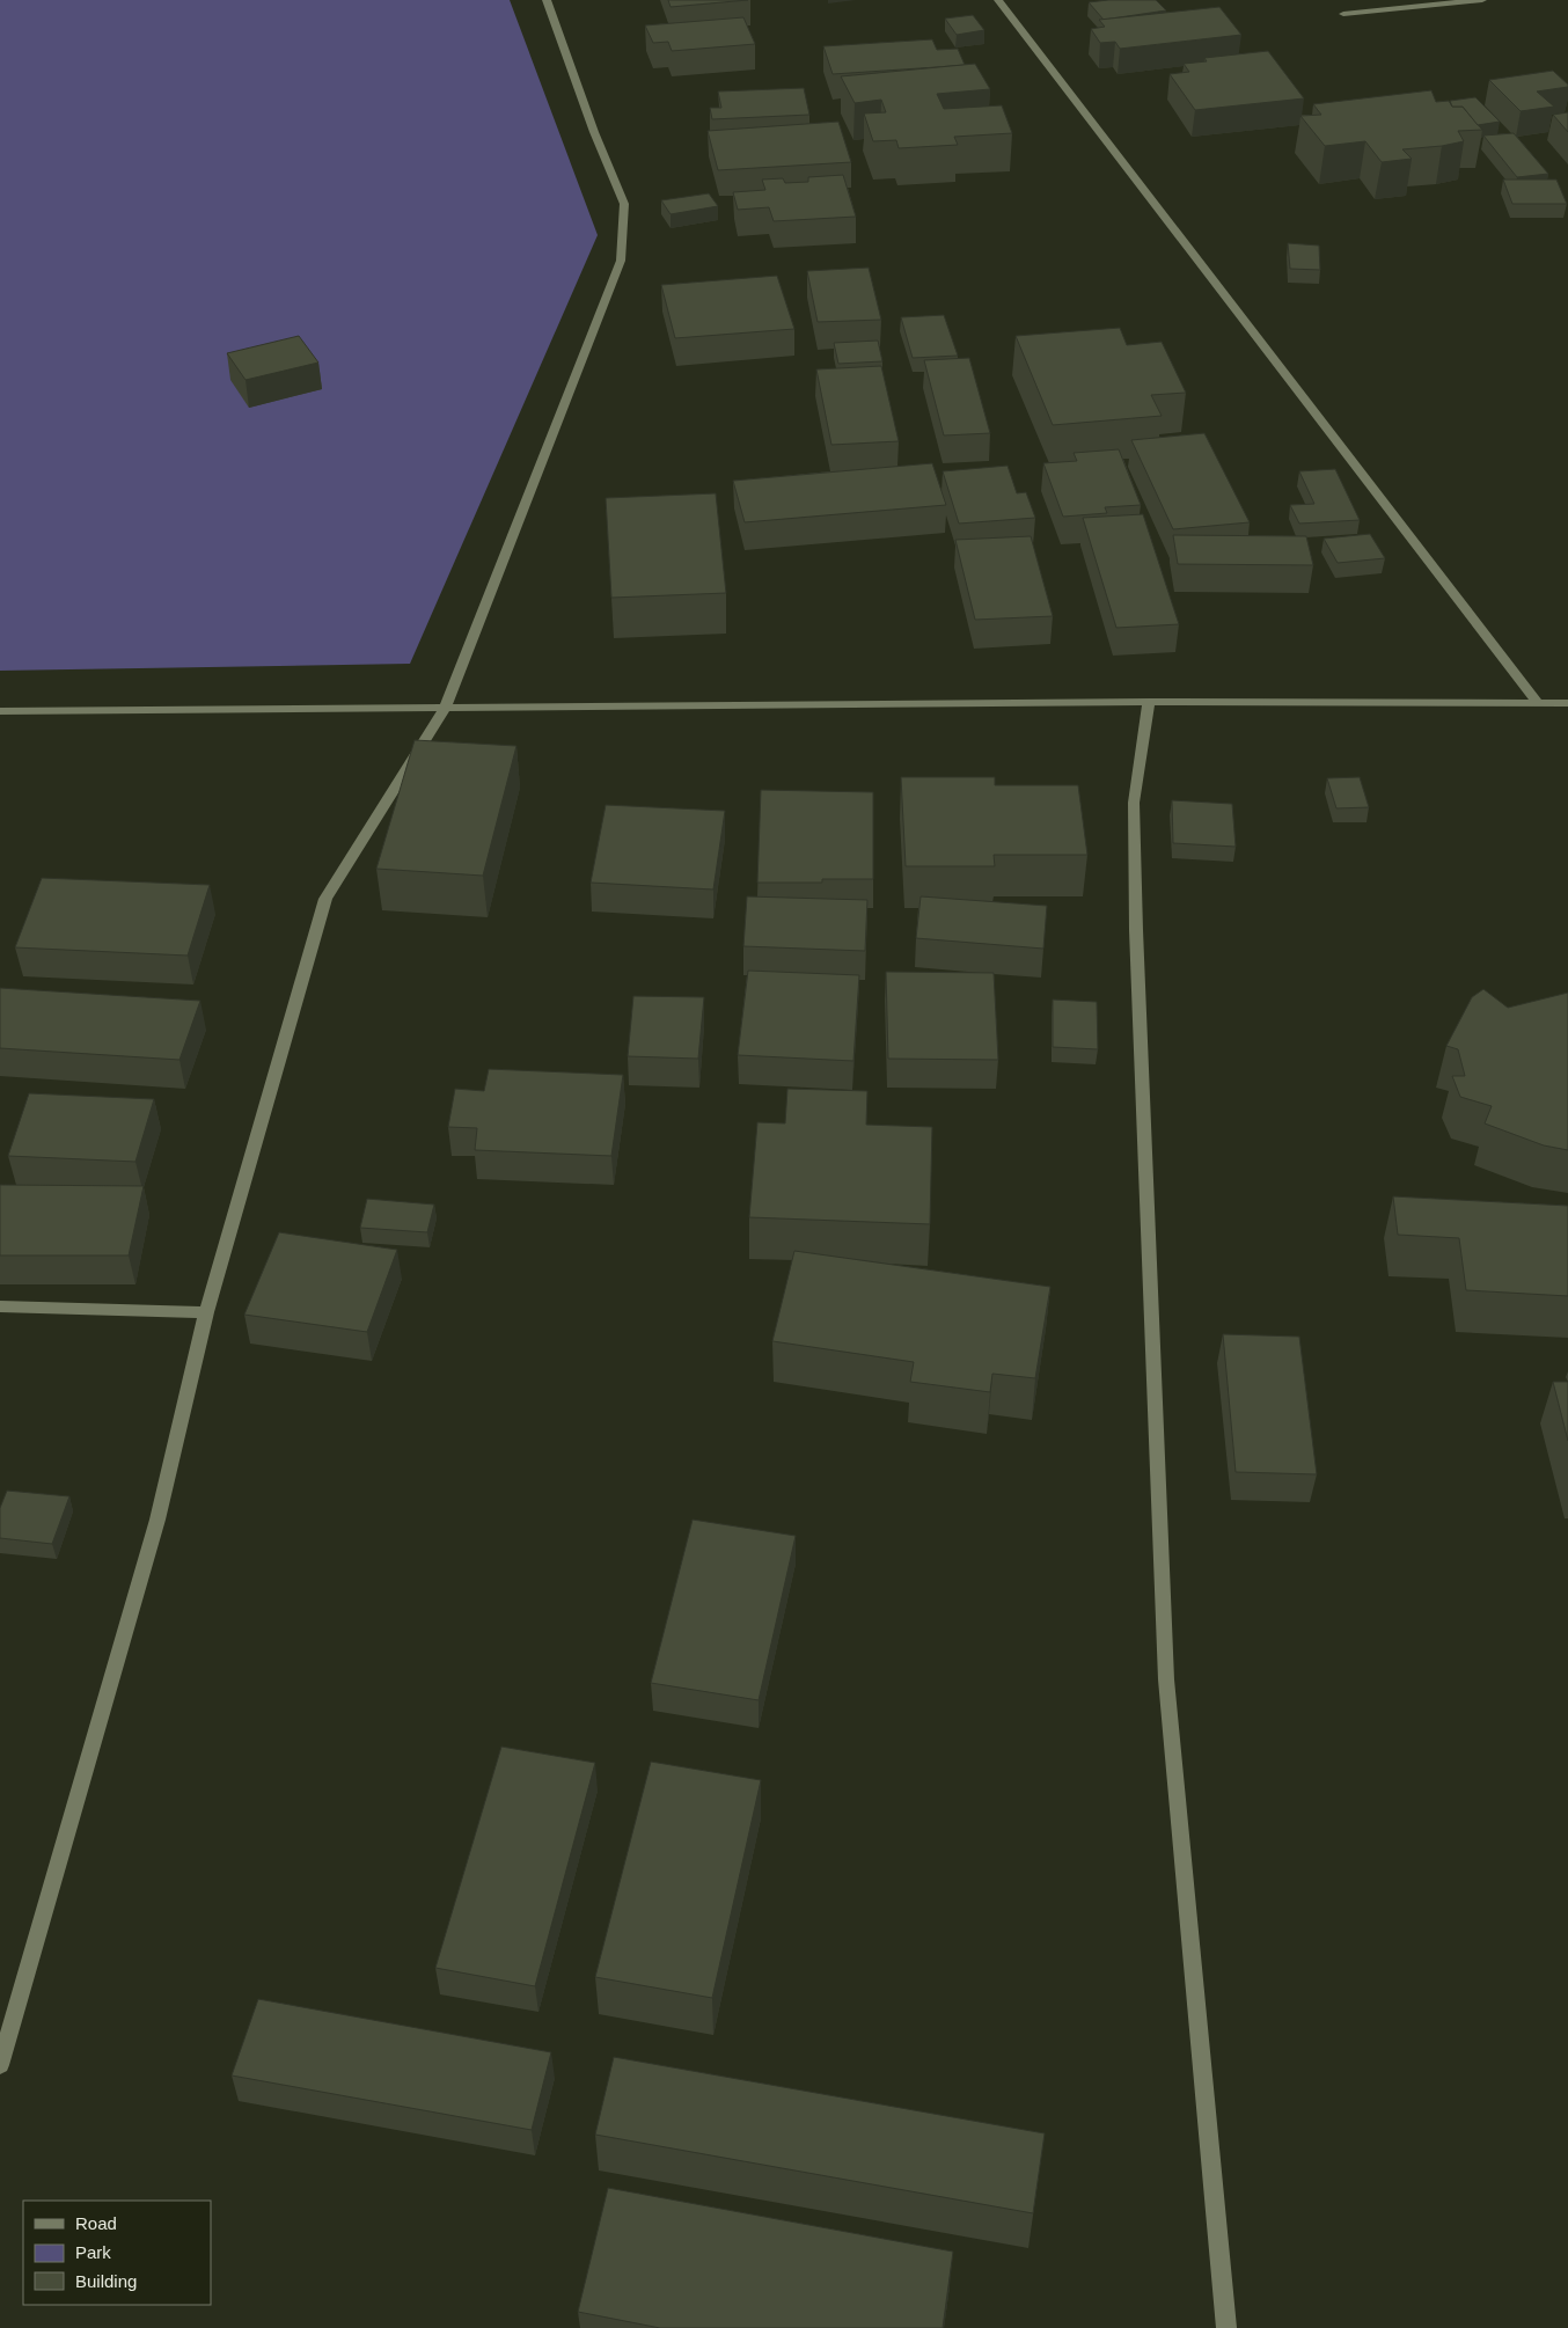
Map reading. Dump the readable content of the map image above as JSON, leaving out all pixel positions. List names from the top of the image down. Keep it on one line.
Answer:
{"legend":["Road","Park","Building"]}
